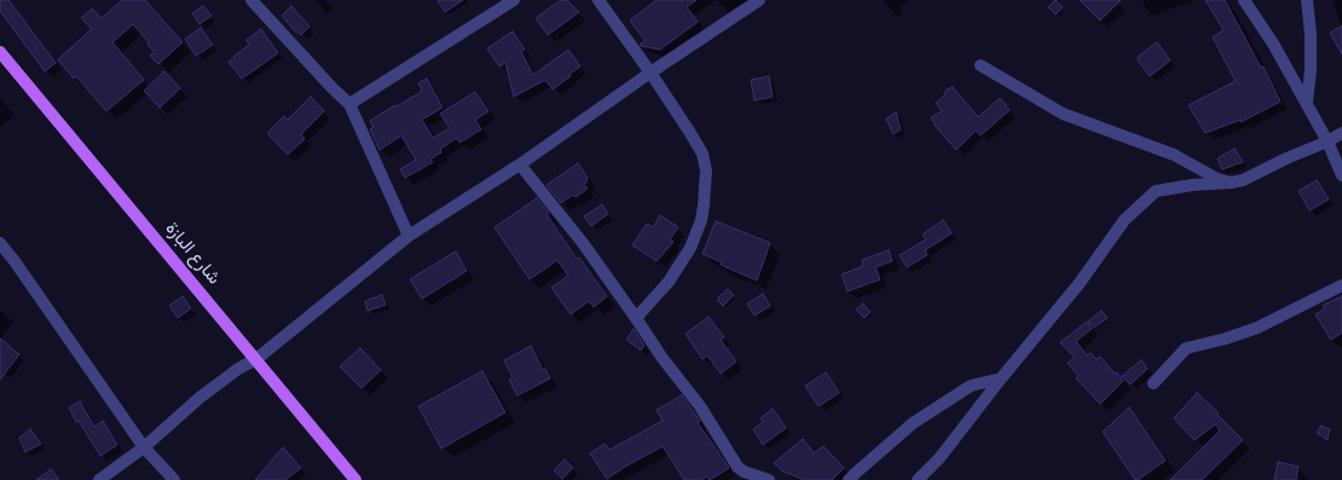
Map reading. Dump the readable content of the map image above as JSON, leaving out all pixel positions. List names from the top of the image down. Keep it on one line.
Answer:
{"streets":{"main road":["شارع البازة"]}}
